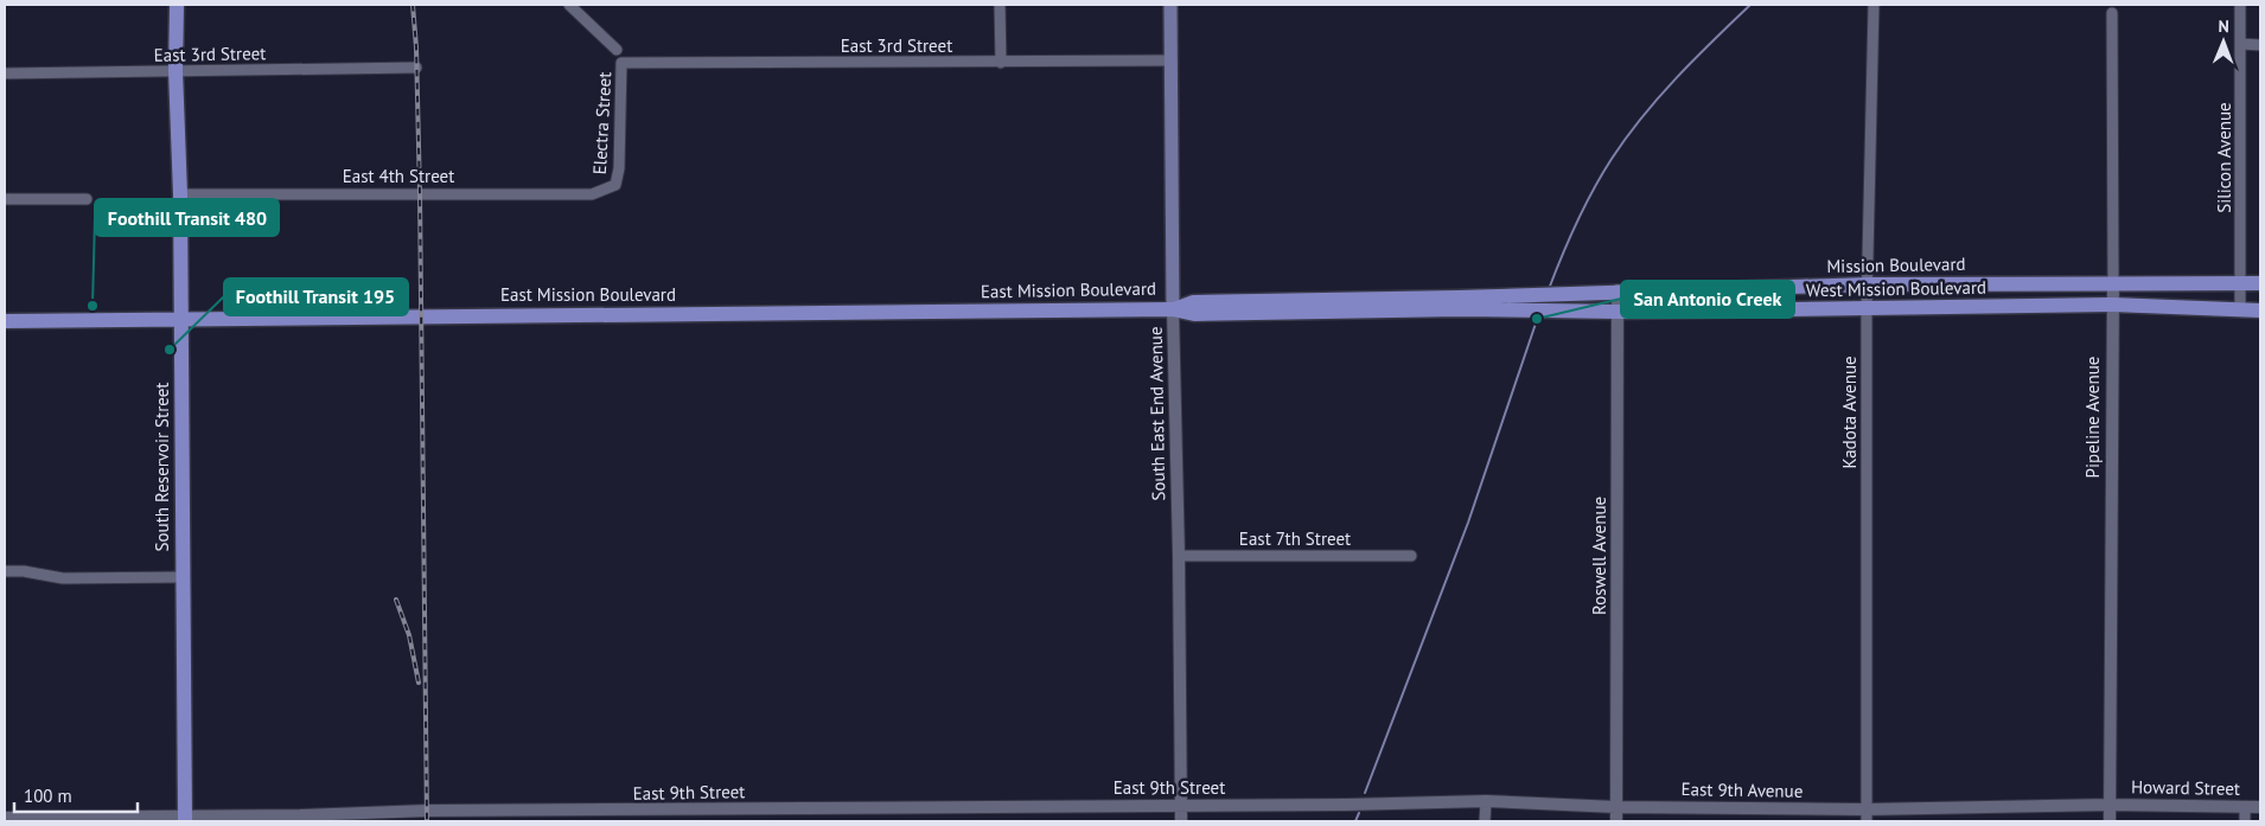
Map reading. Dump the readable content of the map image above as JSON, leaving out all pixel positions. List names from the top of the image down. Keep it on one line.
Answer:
{"streets":{"main road":["Mission Boulevard","West Mission Boulevard","East Mission Boulevard","South East End Avenue","South Reservoir Street"],"street":["East 3rd Street","Electra Street","Silicon Avenue","East 4th Street","Kadota Avenue","Pipeline Avenue","East 7th Street","Roswell Avenue","East 9th Street","Howard Street","East 9th Avenue"]},"crossings":[["East 3rd Street","Electra Street"],["East 3rd Street","South East End Avenue"],["East 3rd Street","South Reservoir Street"],["Electra Street","East 4th Street"],["Silicon Avenue","Mission Boulevard"],["Silicon Avenue","West Mission Boulevard"],["East 4th Street","South Reservoir Street"],["Mission Boulevard","East Mission Boulevard"],["Mission Boulevard","Kadota Avenue"],["Mission Boulevard","Pipeline Avenue"],["Mission Boulevard","Roswell Avenue"],["West Mission Boulevard","East Mission Boulevard"],["West Mission Boulevard","Kadota Avenue"],["West Mission Boulevard","Pipeline Avenue"],["West Mission Boulevard","Roswell Avenue"],["East Mission Boulevard","South East End Avenue"],["East Mission Boulevard","South Reservoir Street"],["Kadota Avenue","East 9th Avenue"],["South East End Avenue","East 7th Street"],["South East End Avenue","East 9th Street"],["Pipeline Avenue","Howard Street"],["Pipeline Avenue","East 9th Avenue"],["South Reservoir Street","East 9th Street"],["Roswell Avenue","East 9th Avenue"],["East 9th Street","East 9th Avenue"],["Howard Street","East 9th Avenue"]],"places":["Foothill Transit 480","San Antonio Creek","Foothill Transit 195"],"scale_bar":"100 m","north":"top"}
